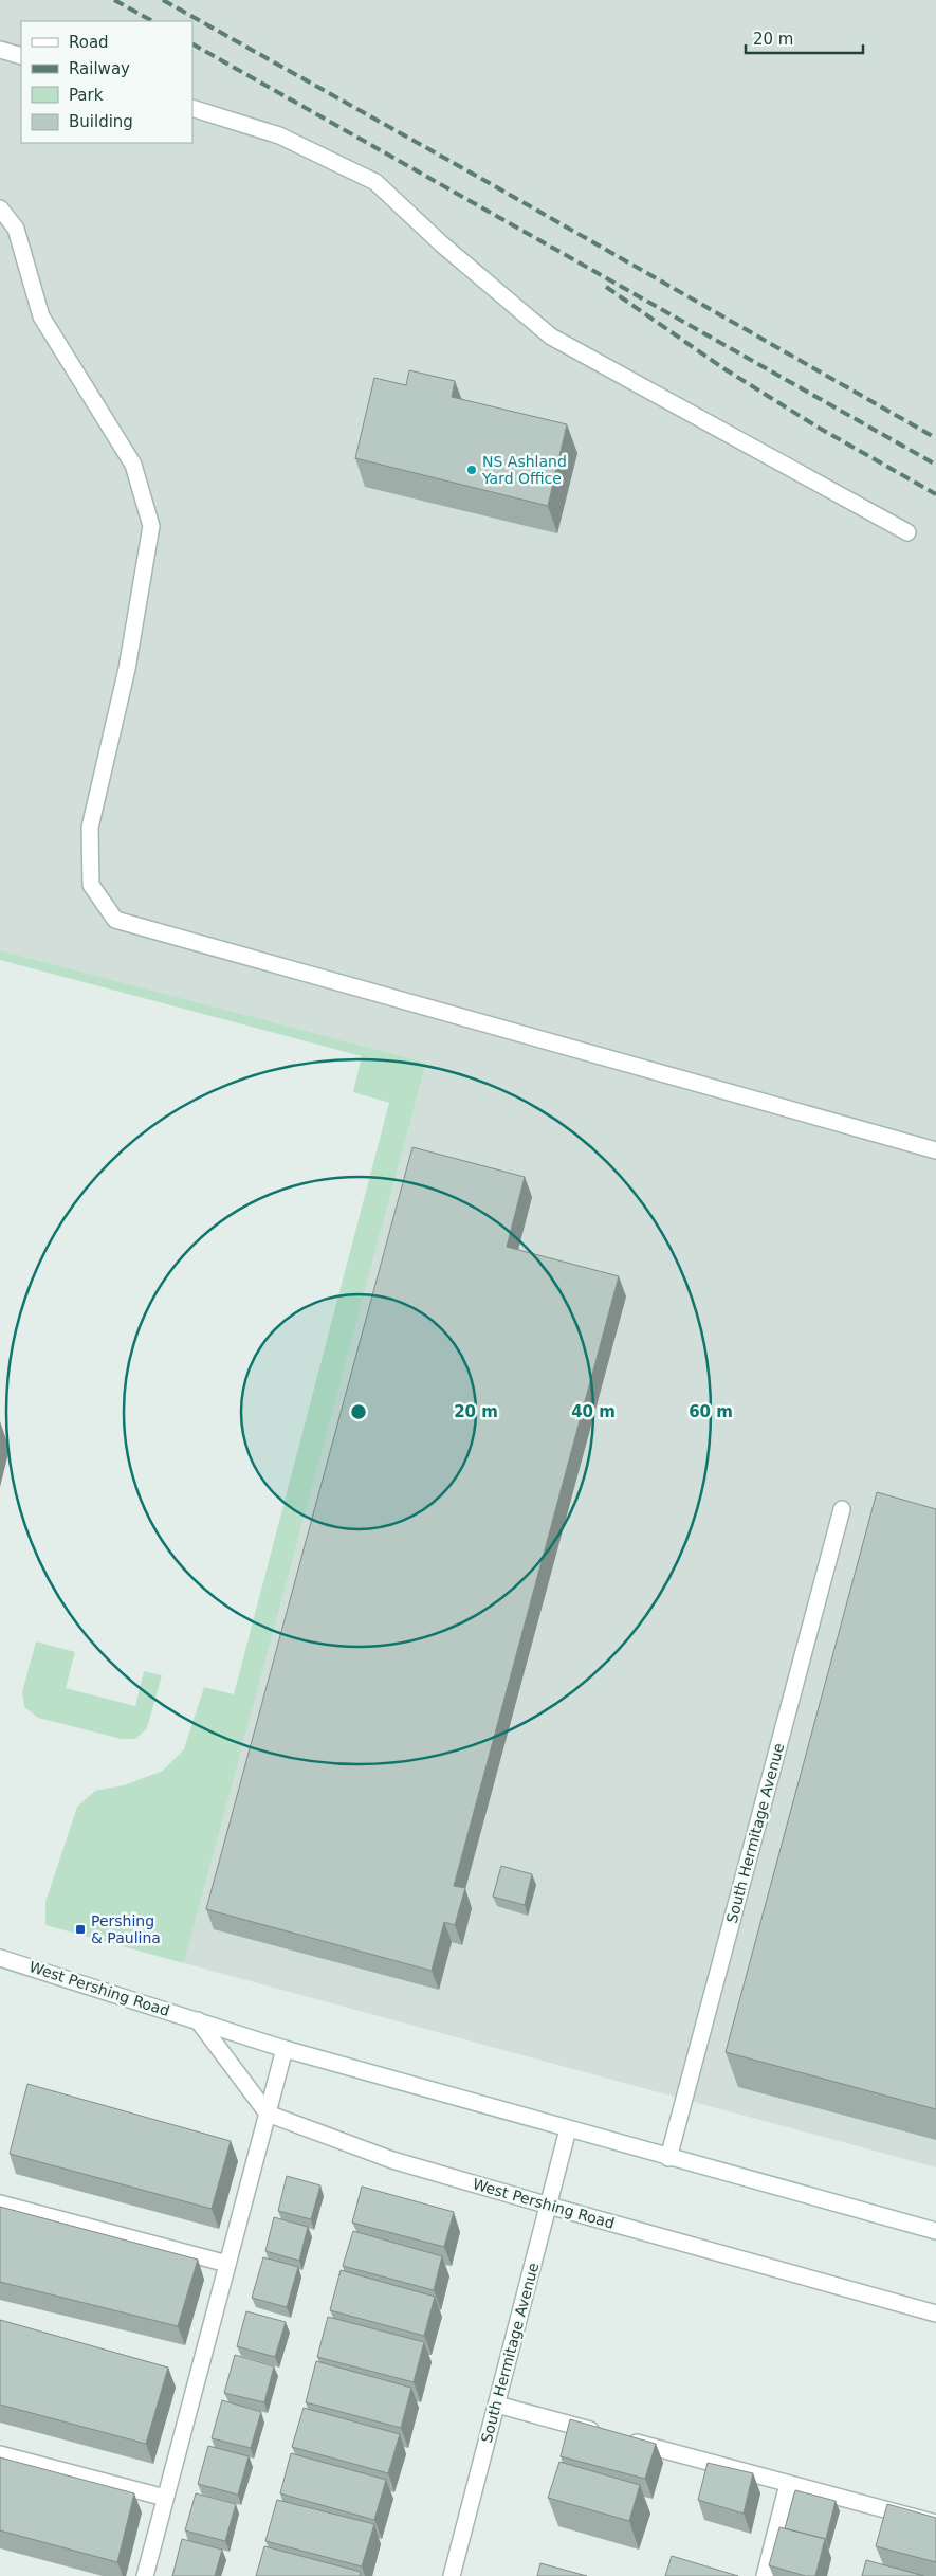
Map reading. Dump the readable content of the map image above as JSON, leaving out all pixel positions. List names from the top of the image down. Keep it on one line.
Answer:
{"streets":{"street":["South Hermitage Avenue","West Pershing Road"]},"crossings":[["South Hermitage Avenue","West Pershing Road"]],"places":{"other":["NS Ashland Yard Office"],"transit":["Pershing & Paulina"]},"legend":["Road","Railway","Park","Building"],"scale_bar":"20 m","rings":["20 m","40 m","60 m"]}
